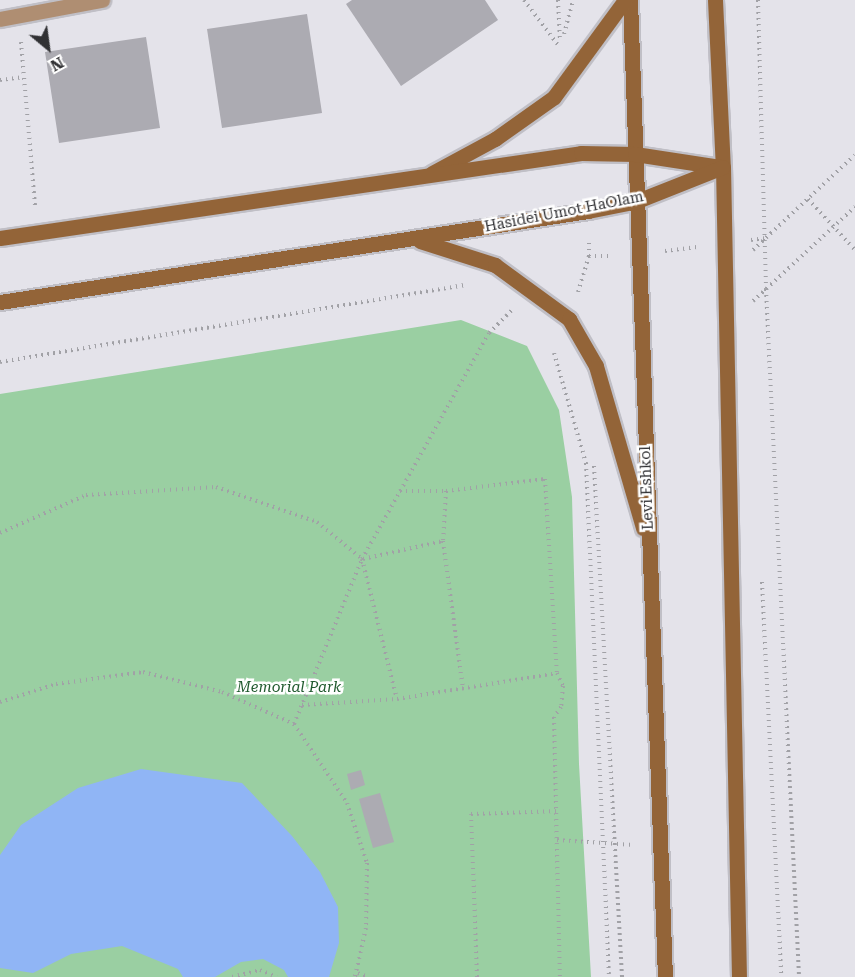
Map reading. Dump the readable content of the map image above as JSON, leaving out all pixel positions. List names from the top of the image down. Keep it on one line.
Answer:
{"streets":{"main road":["Hasidei Umot HaOlam","Levi Eshkol"]},"crossings":[["Hasidei Umot HaOlam","Levi Eshkol"]],"parks":["Memorial Park"],"north":"bottom right"}
